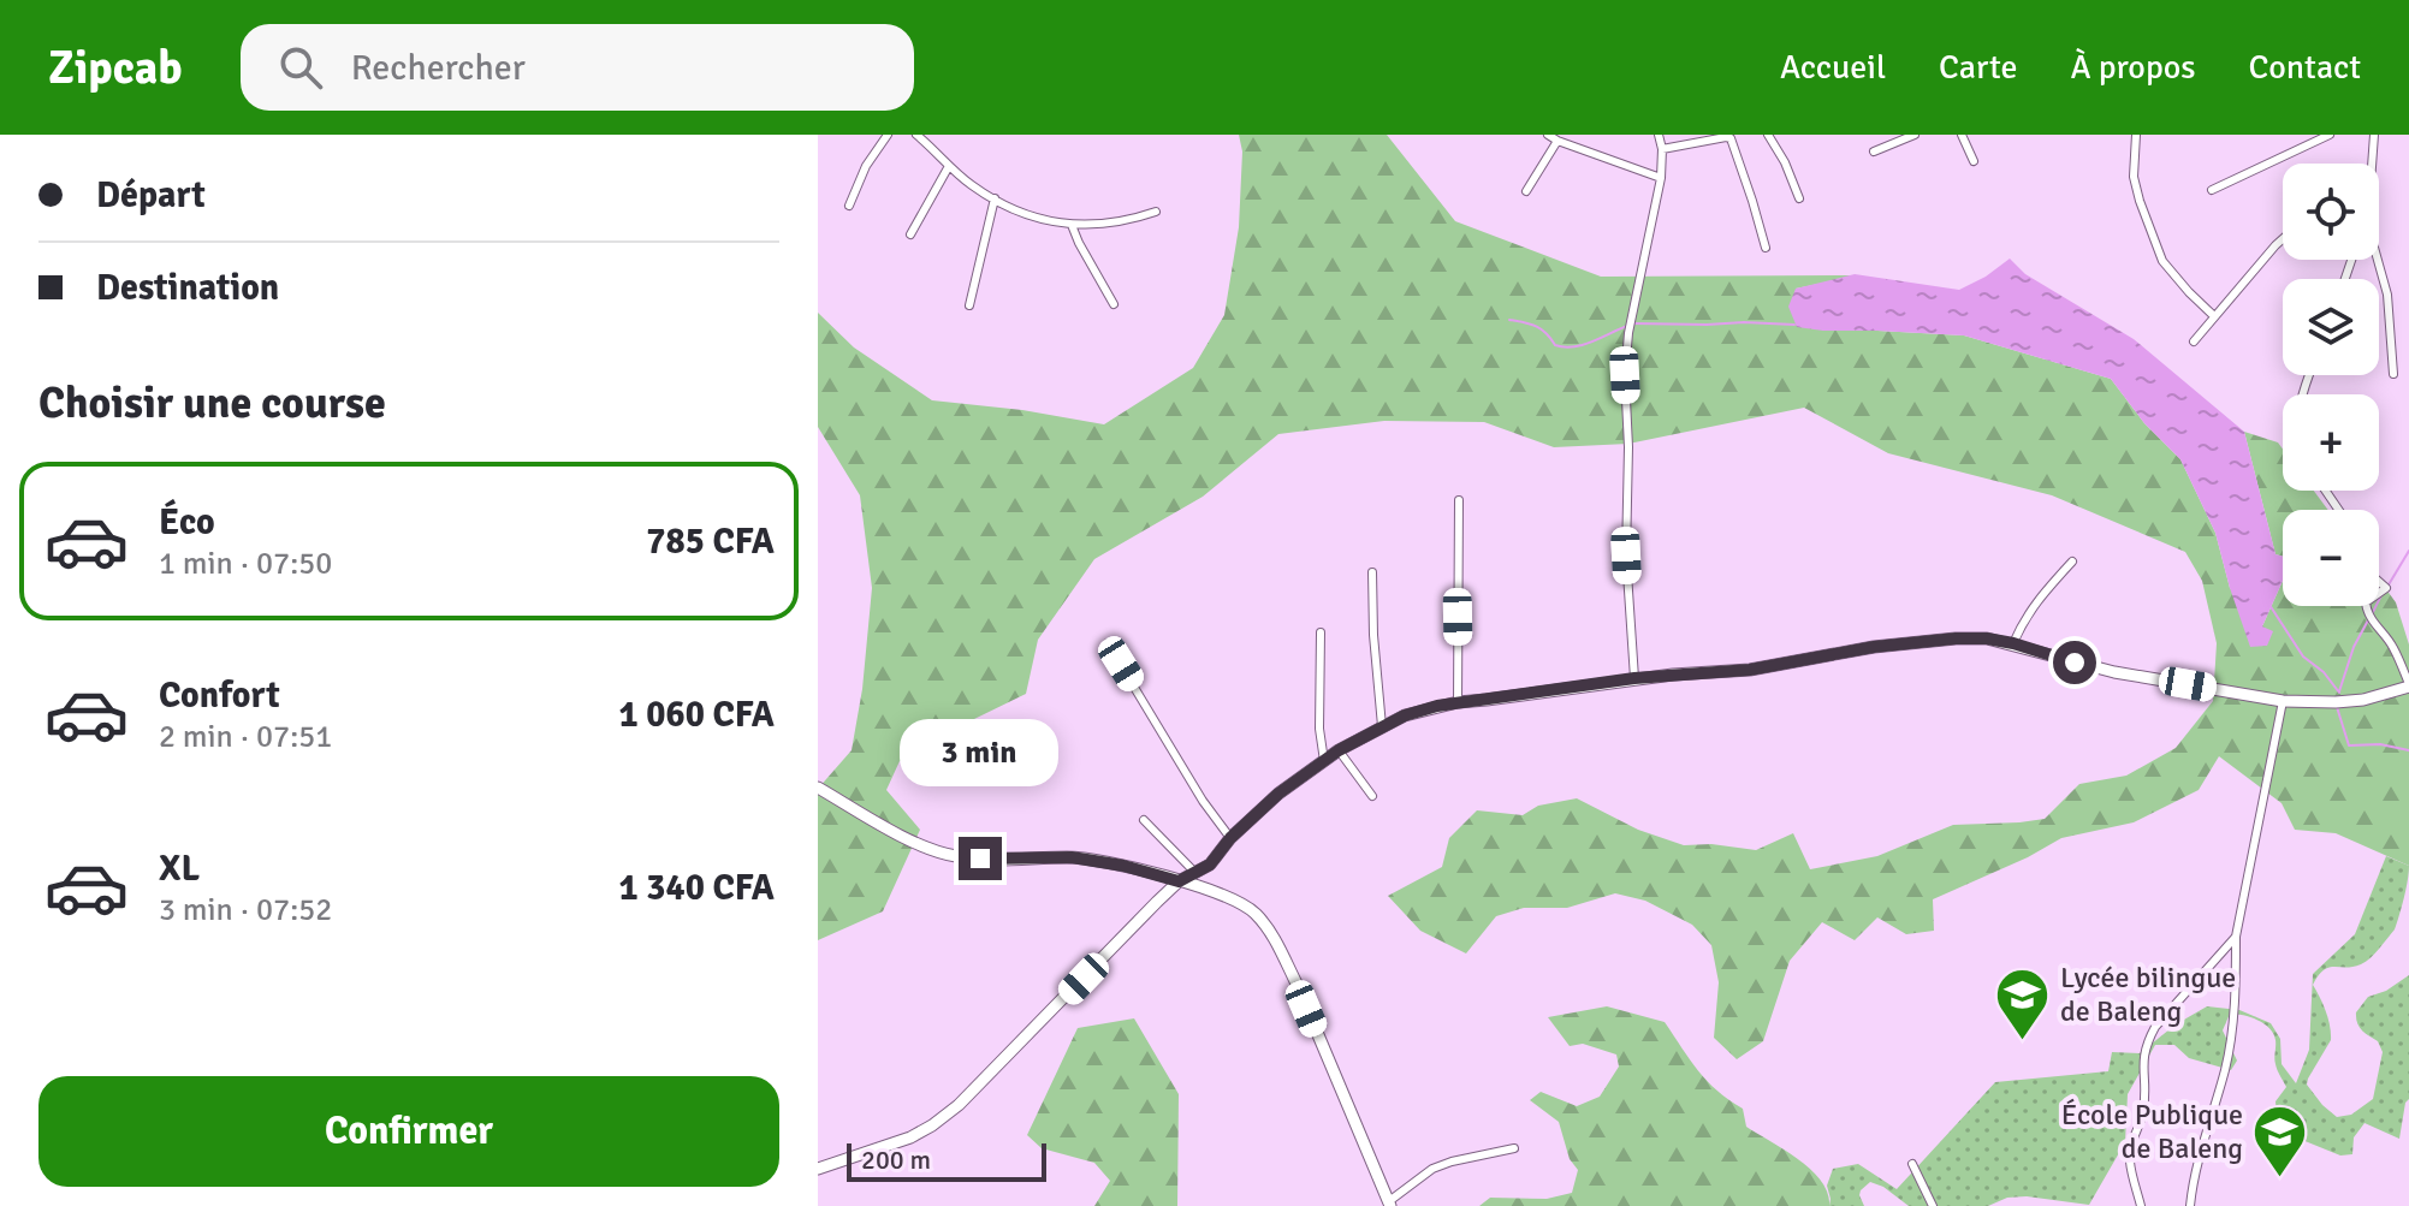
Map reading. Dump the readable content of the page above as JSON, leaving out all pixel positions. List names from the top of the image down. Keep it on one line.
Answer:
{"places":{"school or university":["Lycée bilingue de Baleng","École Publique de Baleng"]},"scale_bar":"200 m","page":{"header":"Zipcab","search":"Rechercher","nav":["Accueil","Carte","À propos","Contact"],"banner":["Départ","Destination"],"map_buttons":["+","−"],"heading":"Choisir une course","list":[{"name":"Éco","note":"1 min · 07:50","value":"785 CFA"},{"name":"Confort","note":"2 min · 07:51","value":"1 060 CFA"},{"name":"XL","note":"3 min · 07:52","value":"1 340 CFA"}],"bubble":"3 min","buttons":"Confirmer","scale":"200 m"}}
